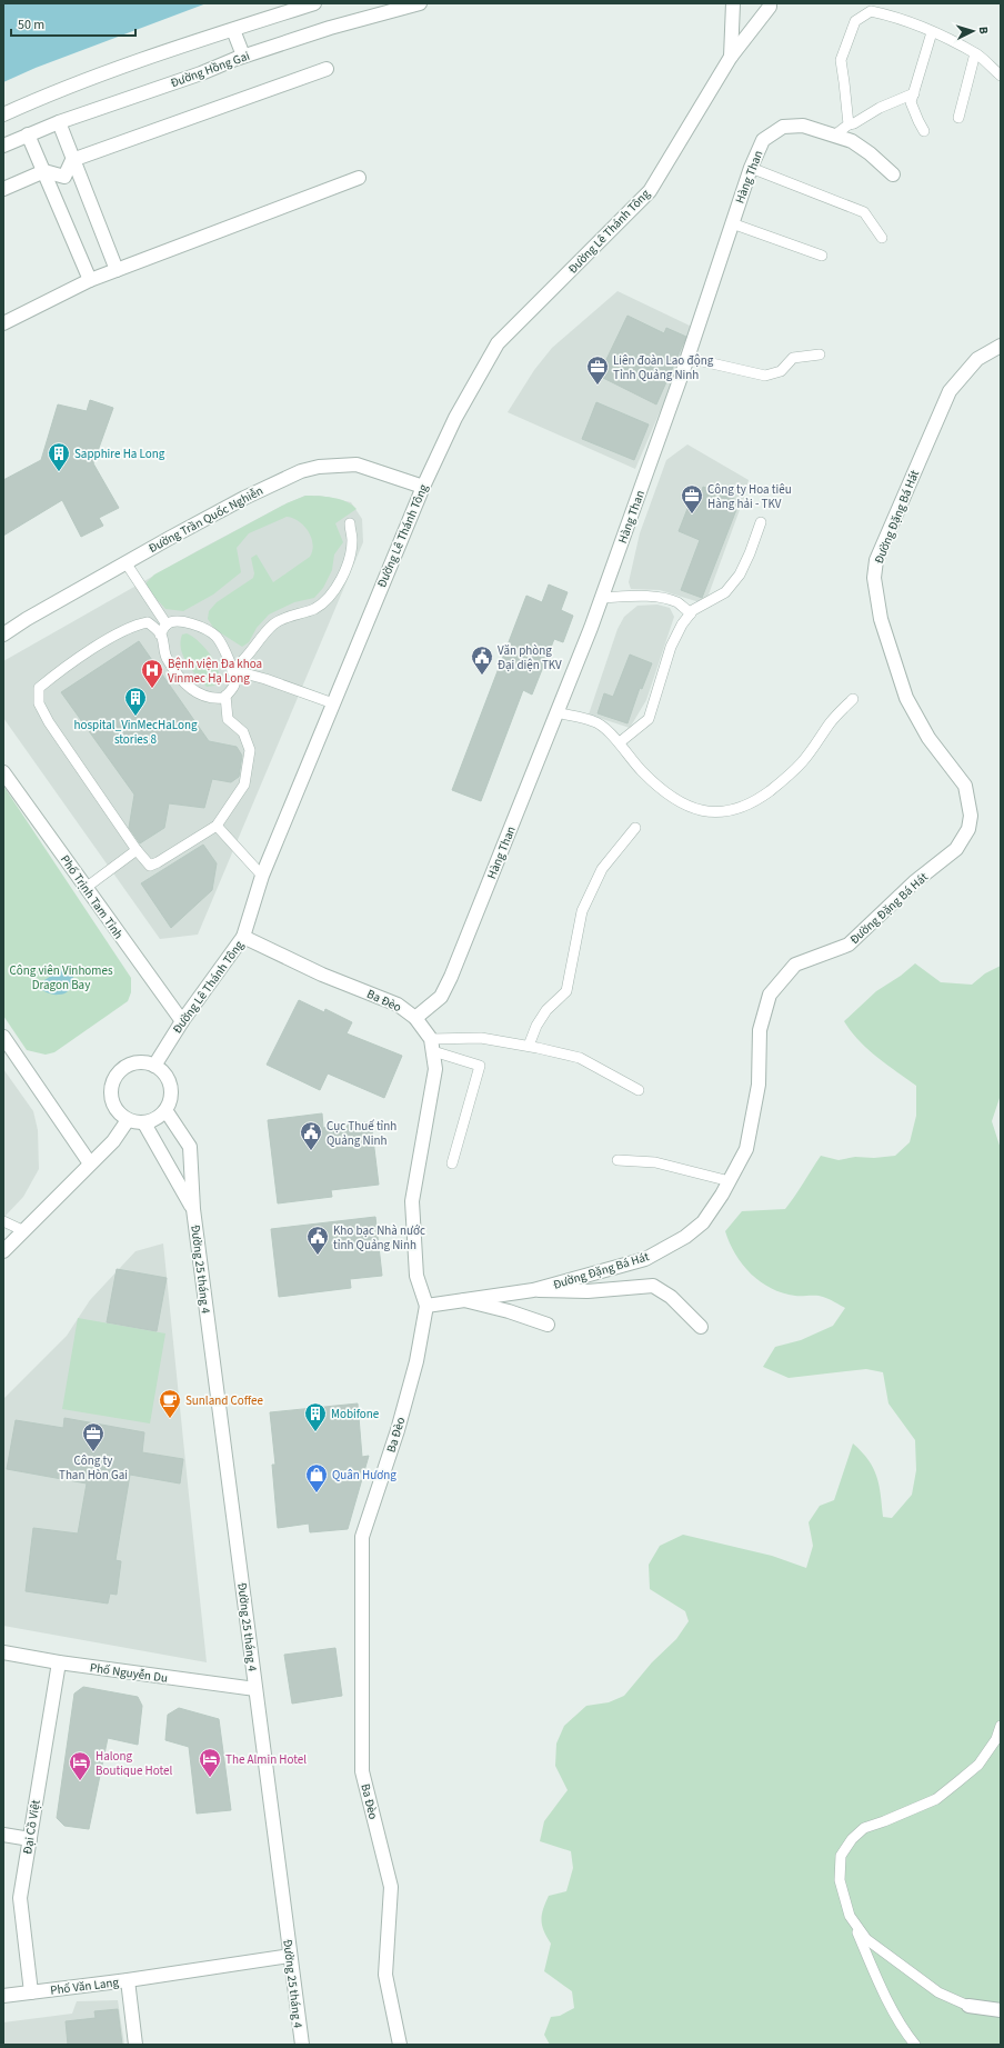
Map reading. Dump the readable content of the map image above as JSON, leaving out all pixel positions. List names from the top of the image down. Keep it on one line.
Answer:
{"streets":{"street":["Đường Hồng Gai","Hàng Than","Đường Lê Thánh Tông","Đường Đặng Bá Hát","Đường Trần Quốc Nghiễn","Phố Trịnh Tam Tỉnh","Ba Đèo","Đường 25 tháng 4","Phố Nguyễn Du","Đại Cồ Việt","Phố Văn Lang"]},"crossings":[["Hàng Than","Ba Đèo"],["Đường Lê Thánh Tông","Đường Trần Quốc Nghiễn"],["Đường Lê Thánh Tông","Phố Trịnh Tam Tỉnh"],["Đường Lê Thánh Tông","Ba Đèo"],["Đường Lê Thánh Tông","Đường 25 tháng 4"],["Đường Đặng Bá Hát","Ba Đèo"],["Đường 25 tháng 4","Phố Nguyễn Du"],["Phố Nguyễn Du","Đại Cồ Việt"],["Đại Cồ Việt","Phố Văn Lang"]],"parks":["Công viên Vinhomes Dragon Bay"],"places":{"office":["Liên đoàn Lao động Tỉnh Quảng Ninh","Công ty Hoa tiêu Hàng hải - TKV","Công ty Than Hòn Gai"],"building":["Sapphire Ha Long","hospital_VinMecHaLong stories 8","Mobifone"],"public building":["Văn phòng Đại diện TKV","Cục Thuế tỉnh Quảng Ninh","Kho bạc Nhà nước tỉnh Quảng Ninh"],"hospital":["Bệnh viện Đa khoa Vinmec Hạ Long"],"cafe":["Sunland Coffee"],"shop":["Quân Hương"],"hotel":["The Almin Hotel","Halong Boutique Hotel"]},"scale_bar":"50 m","north":"right"}
